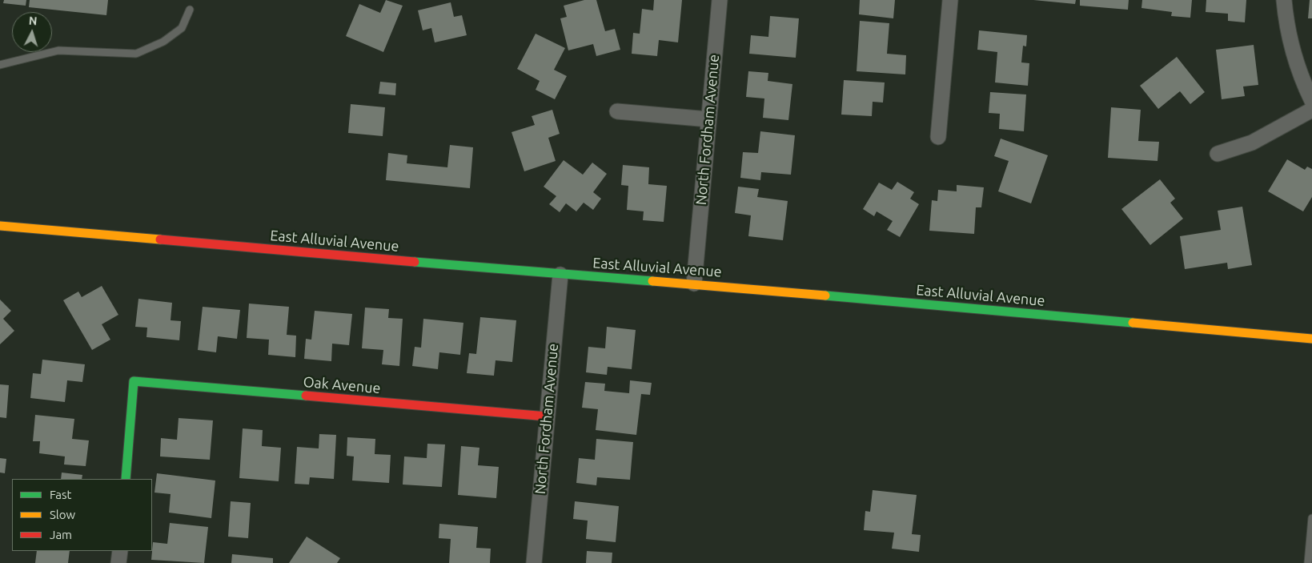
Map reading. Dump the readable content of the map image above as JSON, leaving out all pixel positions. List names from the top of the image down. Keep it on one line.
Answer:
{"streets":{"street":["North Fordham Avenue","East Alluvial Avenue","Oak Avenue"]},"crossings":[["North Fordham Avenue","East Alluvial Avenue"],["North Fordham Avenue","Oak Avenue"]],"legend":["Fast","Slow","Jam"],"north":"top"}
